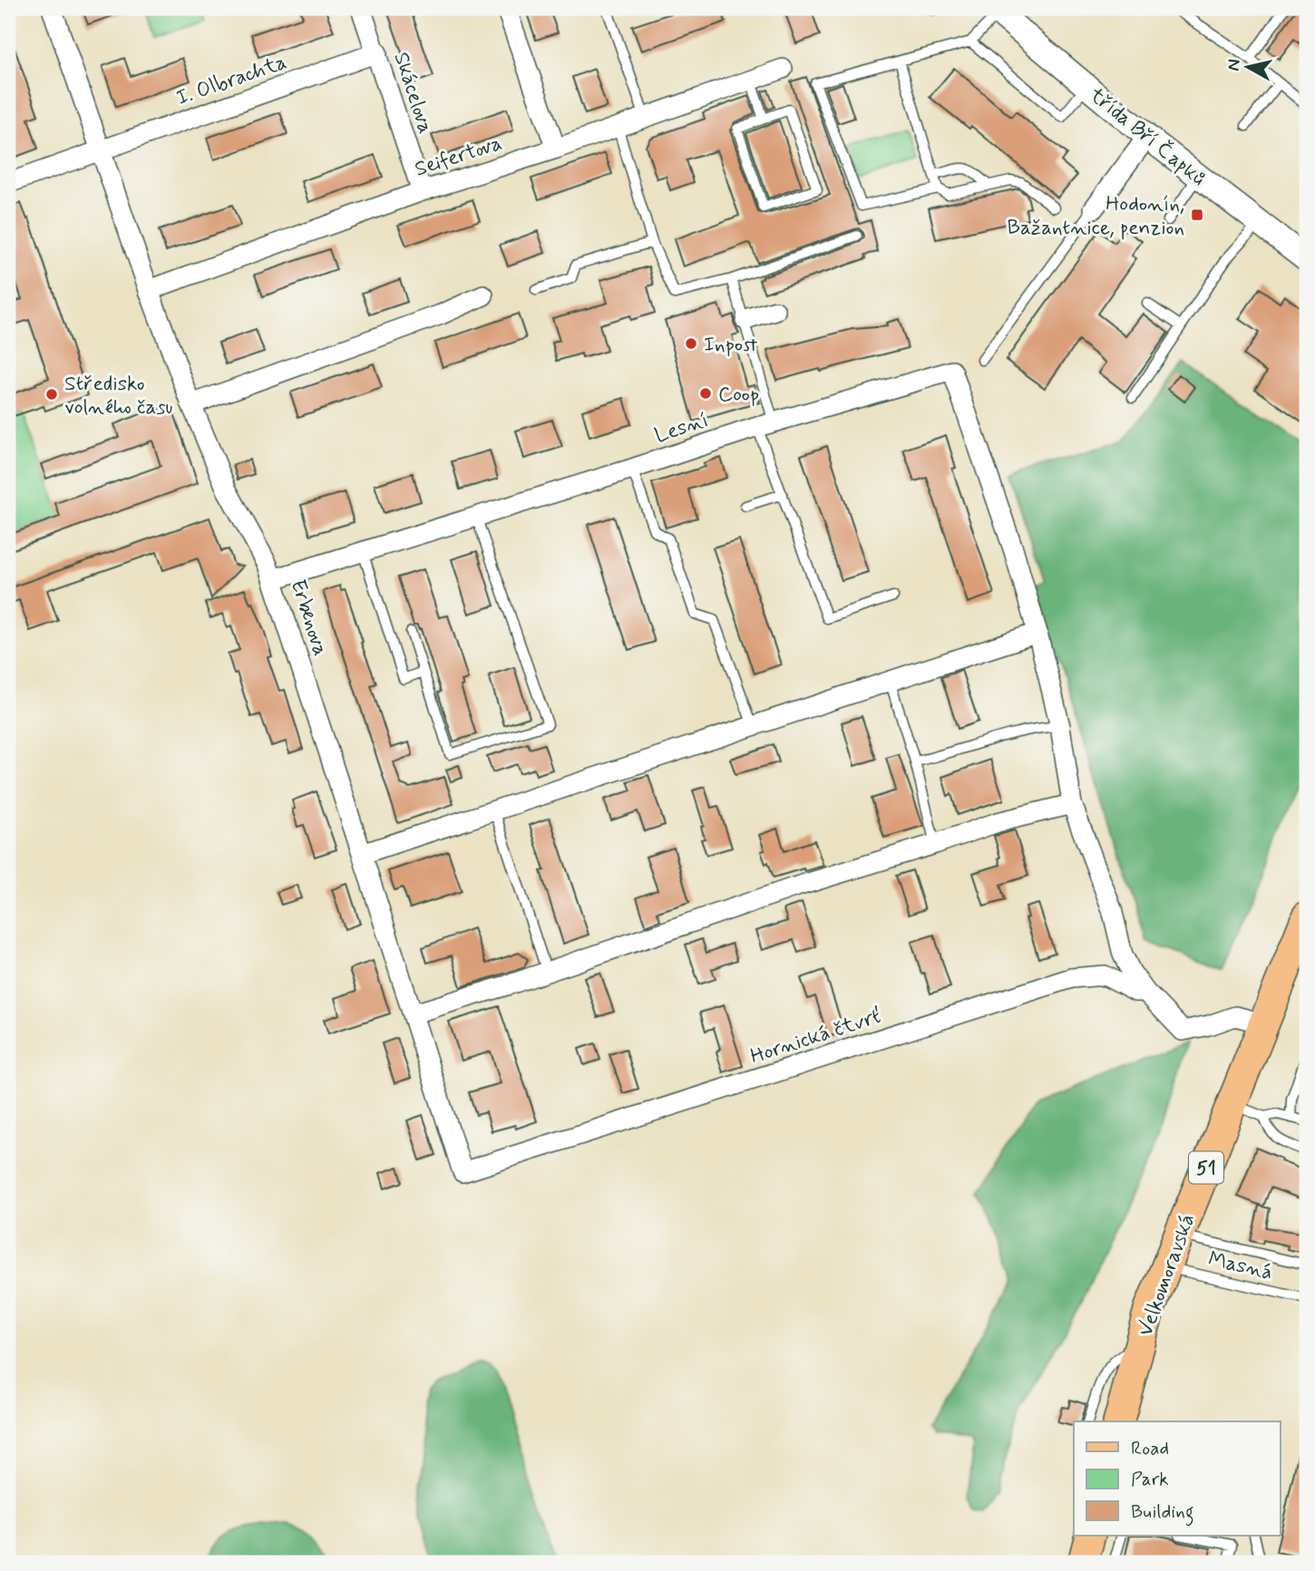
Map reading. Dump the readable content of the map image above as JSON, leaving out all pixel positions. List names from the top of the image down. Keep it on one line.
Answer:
{"streets":{"main road":["51","Velkomoravská"],"street":["I. Olbrachta","Skácelova","třída Bří Čapků","Seifertova","Lesní","Erbenova","Hornická čtvrť"],"lane":["Masná"]},"crossings":[["I. Olbrachta","Skácelova"],["I. Olbrachta","Erbenova"],["Skácelova","Seifertova"],["Seifertova","Erbenova"],["Lesní","Erbenova"],["Erbenova","Hornická čtvrť"],["Masná","Velkomoravská"]],"places":{"transit":["Hodonín, Bažantnice, penzion"],"other":["Inpost","Coop","Středisko volného času"]},"legend":["Road","Park","Building"],"north":"left"}
